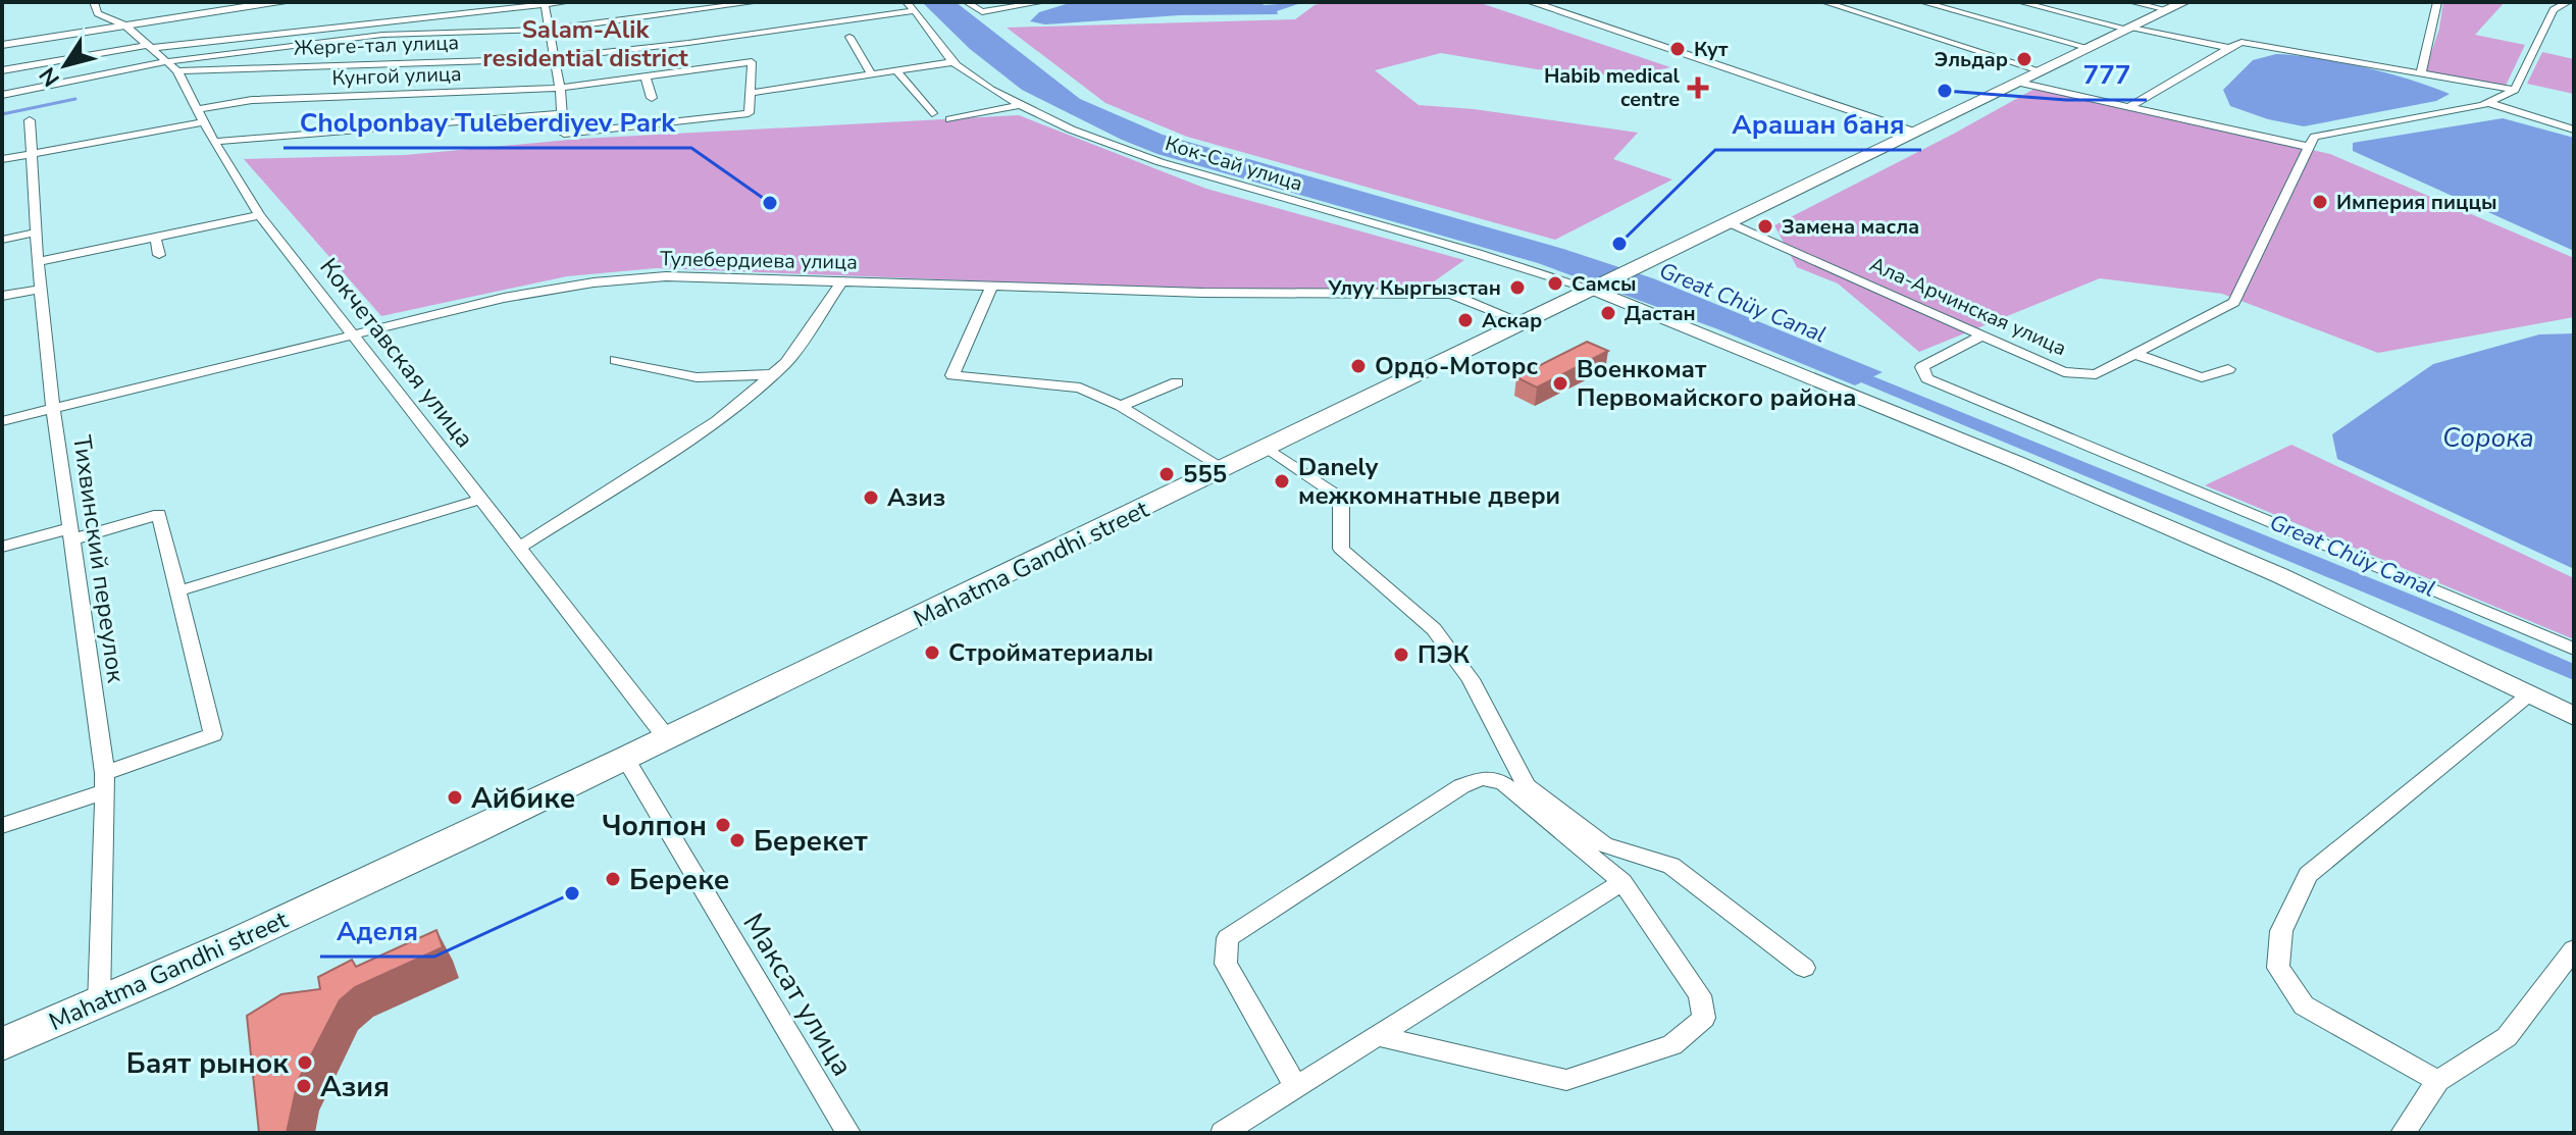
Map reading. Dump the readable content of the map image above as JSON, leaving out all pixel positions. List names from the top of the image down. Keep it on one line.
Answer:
{"streets":{"main road":["Mahatma Gandhi street"],"street":["Жерге-тал улица","Кунгой улица","Кок-Сай улица","Тулебердиева улица","Ала-Арчинская улица","Кокчетавская улица","Тихвинский переулок","Максат улица"]},"crossings":[["Жерге-тал улица","Кок-Сай улица"],["Жерге-тал улица","Кокчетавская улица"],["Кунгой улица","Кокчетавская улица"],["Кок-Сай улица","Mahatma Gandhi street"],["Тулебердиева улица","Кокчетавская улица"],["Тулебердиева улица","Тихвинский переулок"],["Тулебердиева улица","Mahatma Gandhi street"],["Ала-Арчинская улица","Mahatma Gandhi street"],["Кокчетавская улица","Mahatma Gandhi street"],["Тихвинский переулок","Mahatma Gandhi street"],["Mahatma Gandhi street","Максат улица"]],"districts":["Salam-Alik residential district"],"water":["Great Chüy Canal","Сорока"],"places":{"other":["Кут","Эльдар","777","Империя пиццы","Cholponbay Tuleberdiyev Park","Замена масла","Арашан баня","Самсы","Улуу Кыргызстан","Дастан","Аскар","Ордо-Моторс","Военкомат Первомайского района","555","Danely межкомнатные двери","Азиз","Стройматериалы","ПЭК","Айбике","Чолпон","Берекет","Береке","Аделя","Баят рынок","Азия"],"health":["Habib medical centre"]},"north":"bottom left"}
